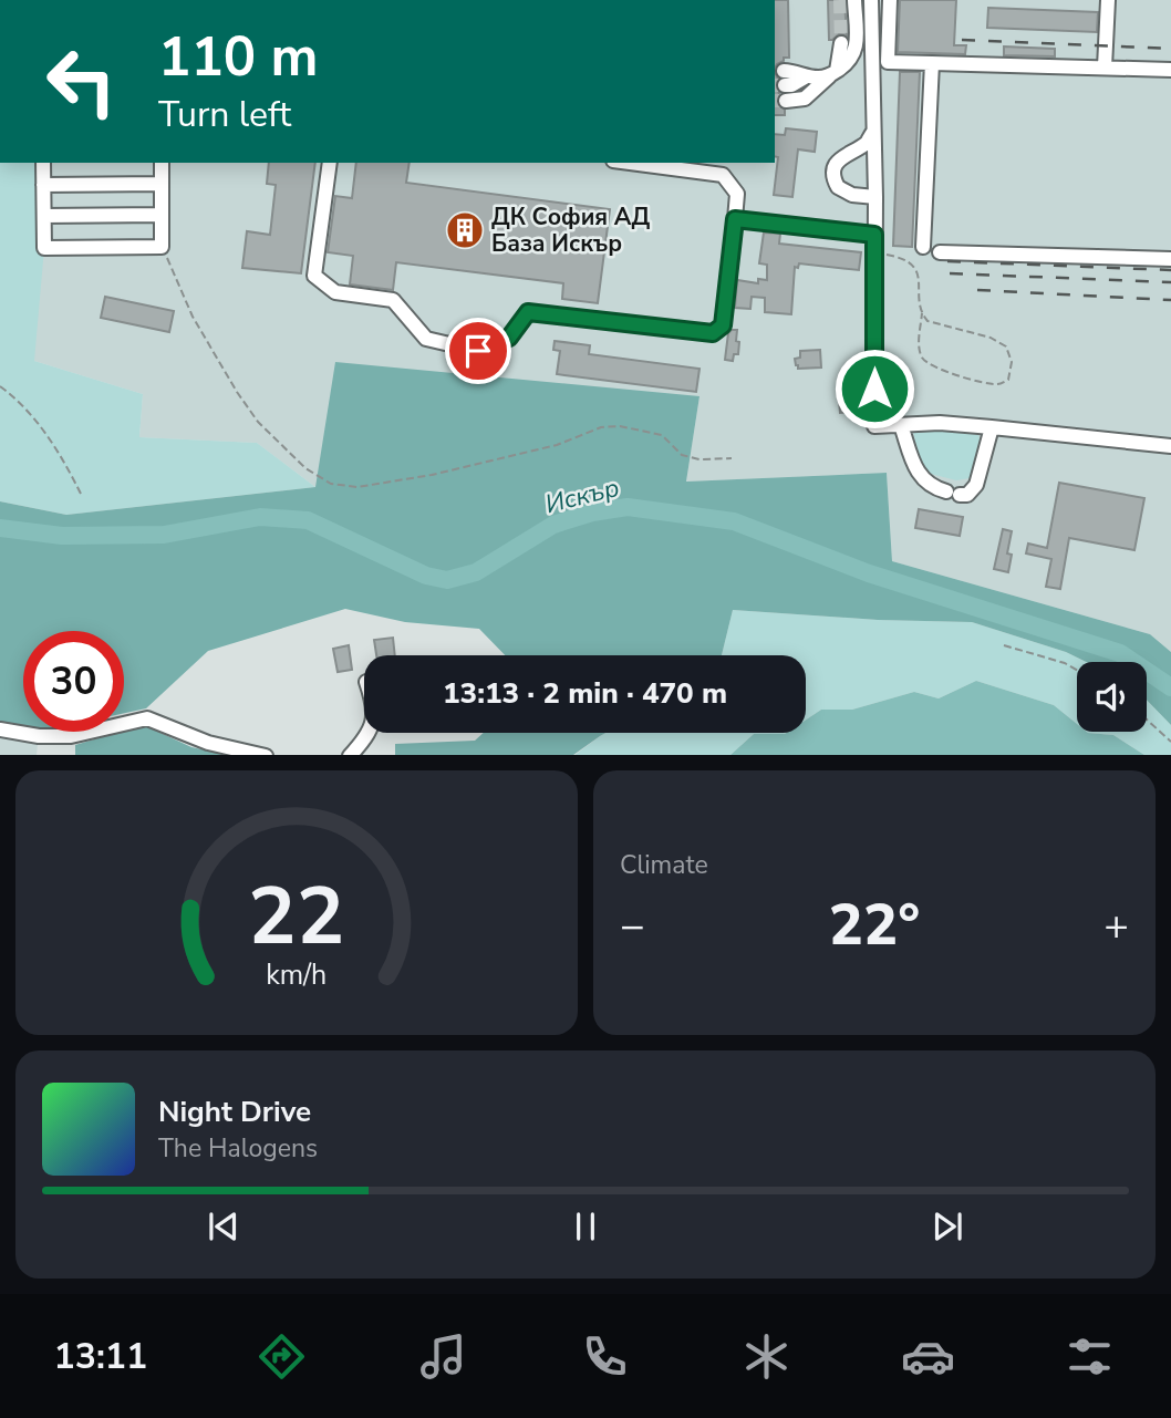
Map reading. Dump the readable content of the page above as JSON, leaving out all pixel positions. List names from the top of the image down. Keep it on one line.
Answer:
{"water":["Искър"],"places":{"building":["ДК София АД База Искър"]},"page":{"turn":["110 m","Turn left"],"limit":"30","trip":"13:13 · 2 min · 470 m","tile":"Climate","heat":["−","22°","+"],"song":["Night Drive","The Halogens"],"tabs":"13:11","gauge":["22","km/h"]}}
